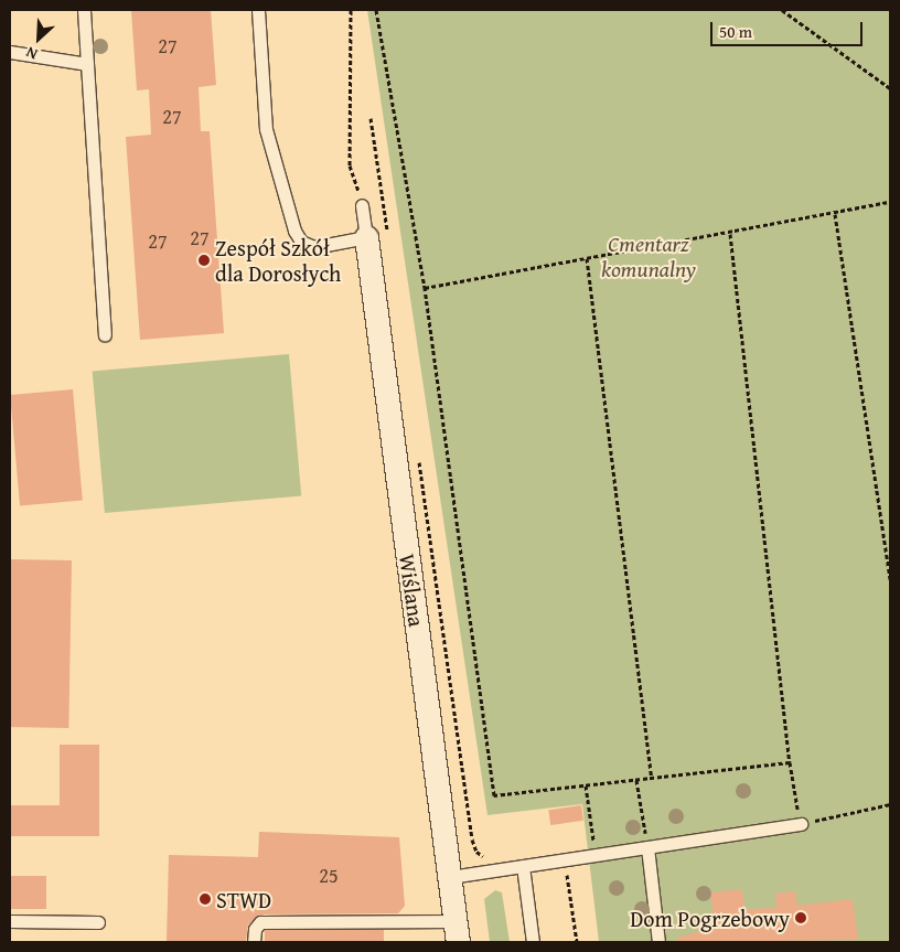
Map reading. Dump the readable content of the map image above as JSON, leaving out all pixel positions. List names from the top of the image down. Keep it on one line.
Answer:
{"streets":{"street":["Wiślana"]},"parks":["Cmentarz komunalny"],"places":["Zespół Szkół dla Dorosłych","STWD","Dom Pogrzebowy"],"house_numbers":["27","27","27","27","25"],"scale_bar":"50 m","north":"bottom left"}
